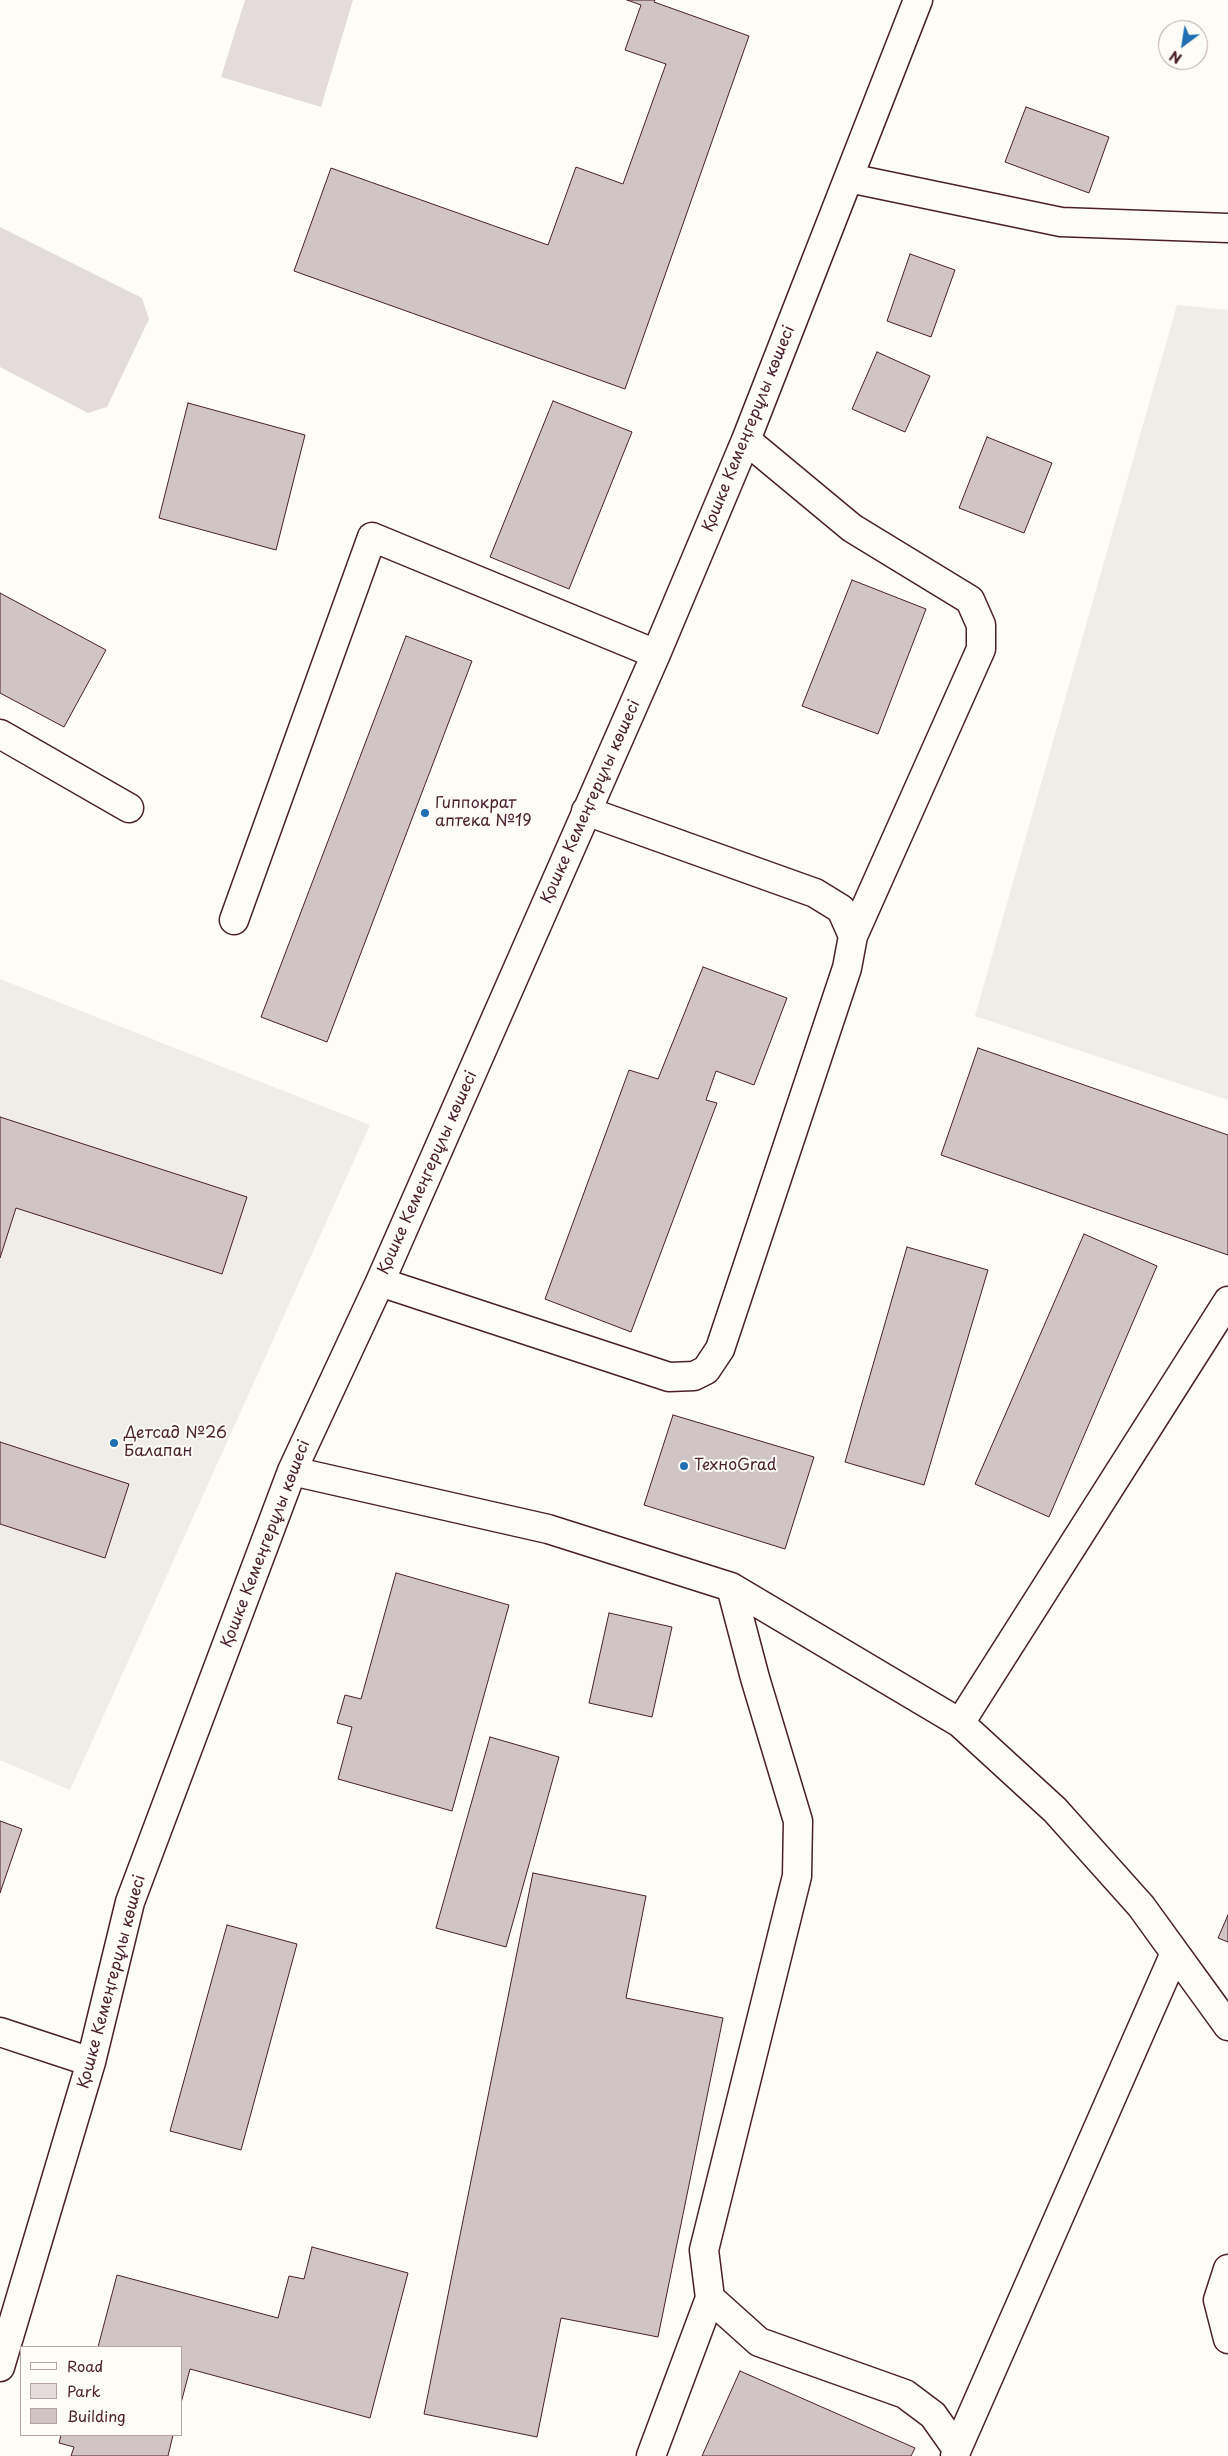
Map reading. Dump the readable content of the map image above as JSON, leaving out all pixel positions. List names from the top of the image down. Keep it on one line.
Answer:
{"streets":{"street":["Қошке Кемеңгерұлы көшесі"]},"places":["Гиппократ аптека №19","Детсад №26 Балапан","ТехноGrad"],"legend":["Road","Park","Building"],"north":"bottom left"}
